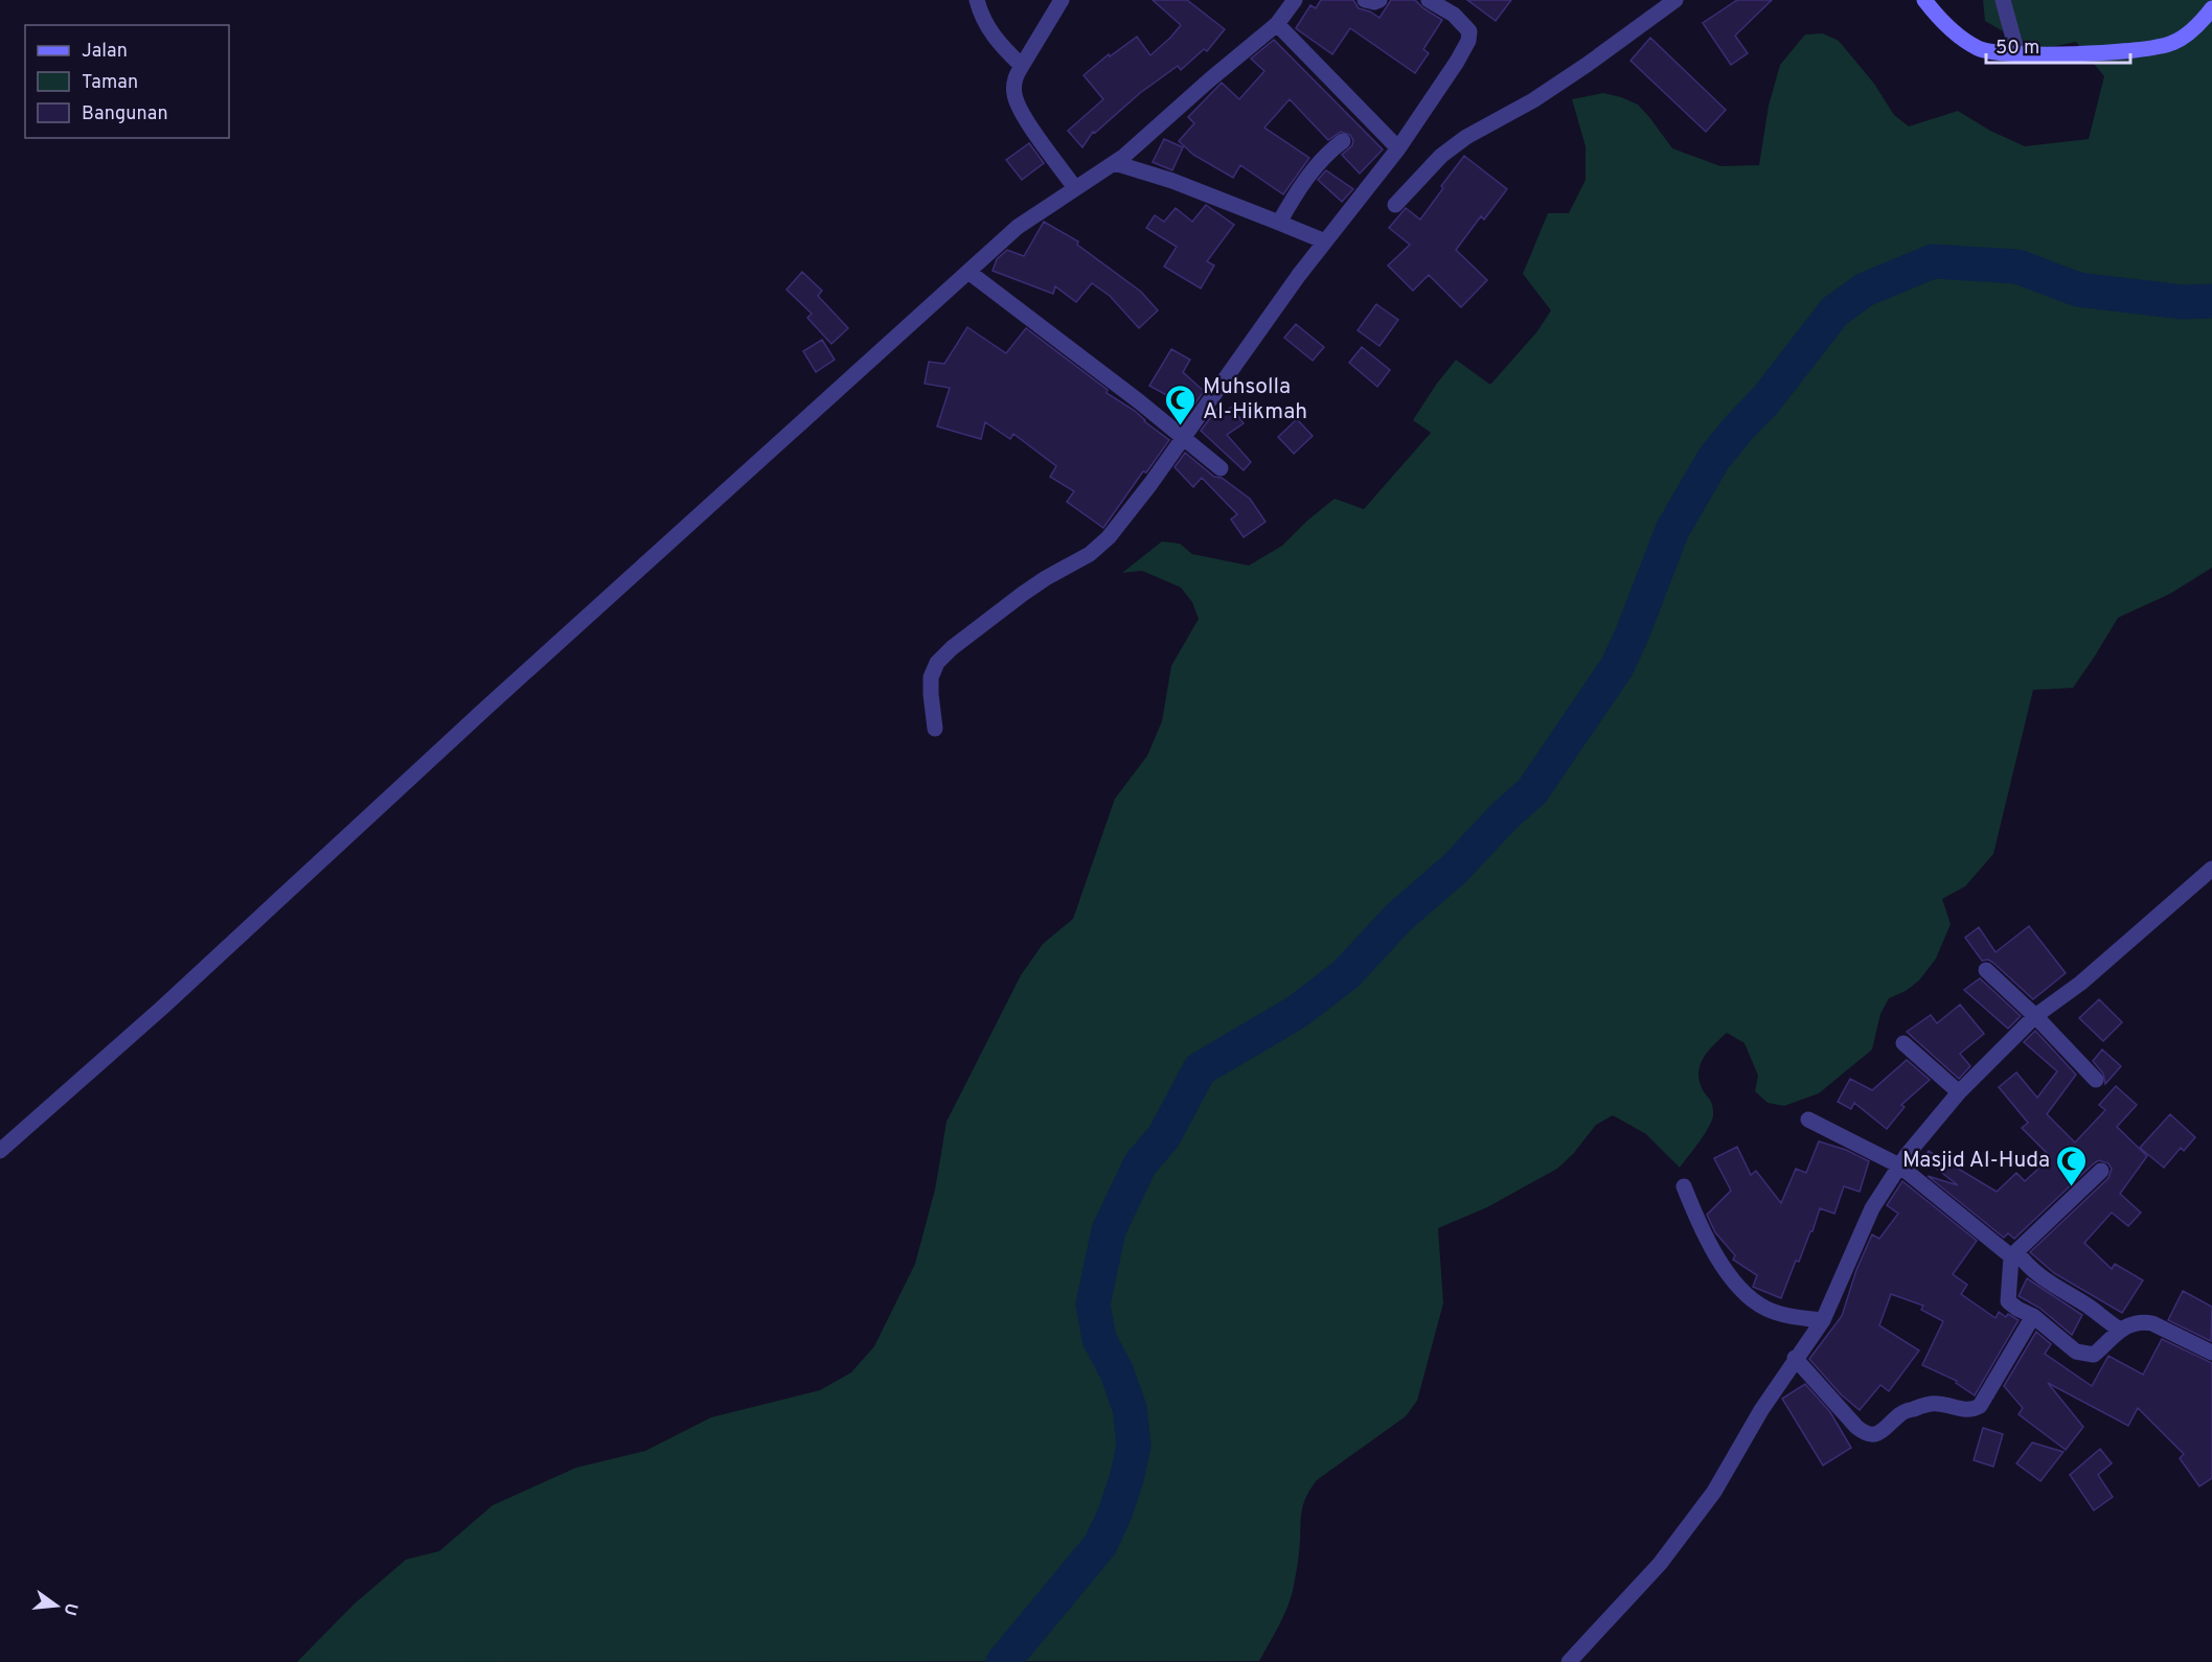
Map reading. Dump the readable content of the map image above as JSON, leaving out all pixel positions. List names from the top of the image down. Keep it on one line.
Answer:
{"places":{"mosque":["Muhsolla Al-Hikmah","Masjid Al-Huda"]},"legend":["Jalan","Taman","Bangunan"],"scale_bar":"50 m","north":"right"}
